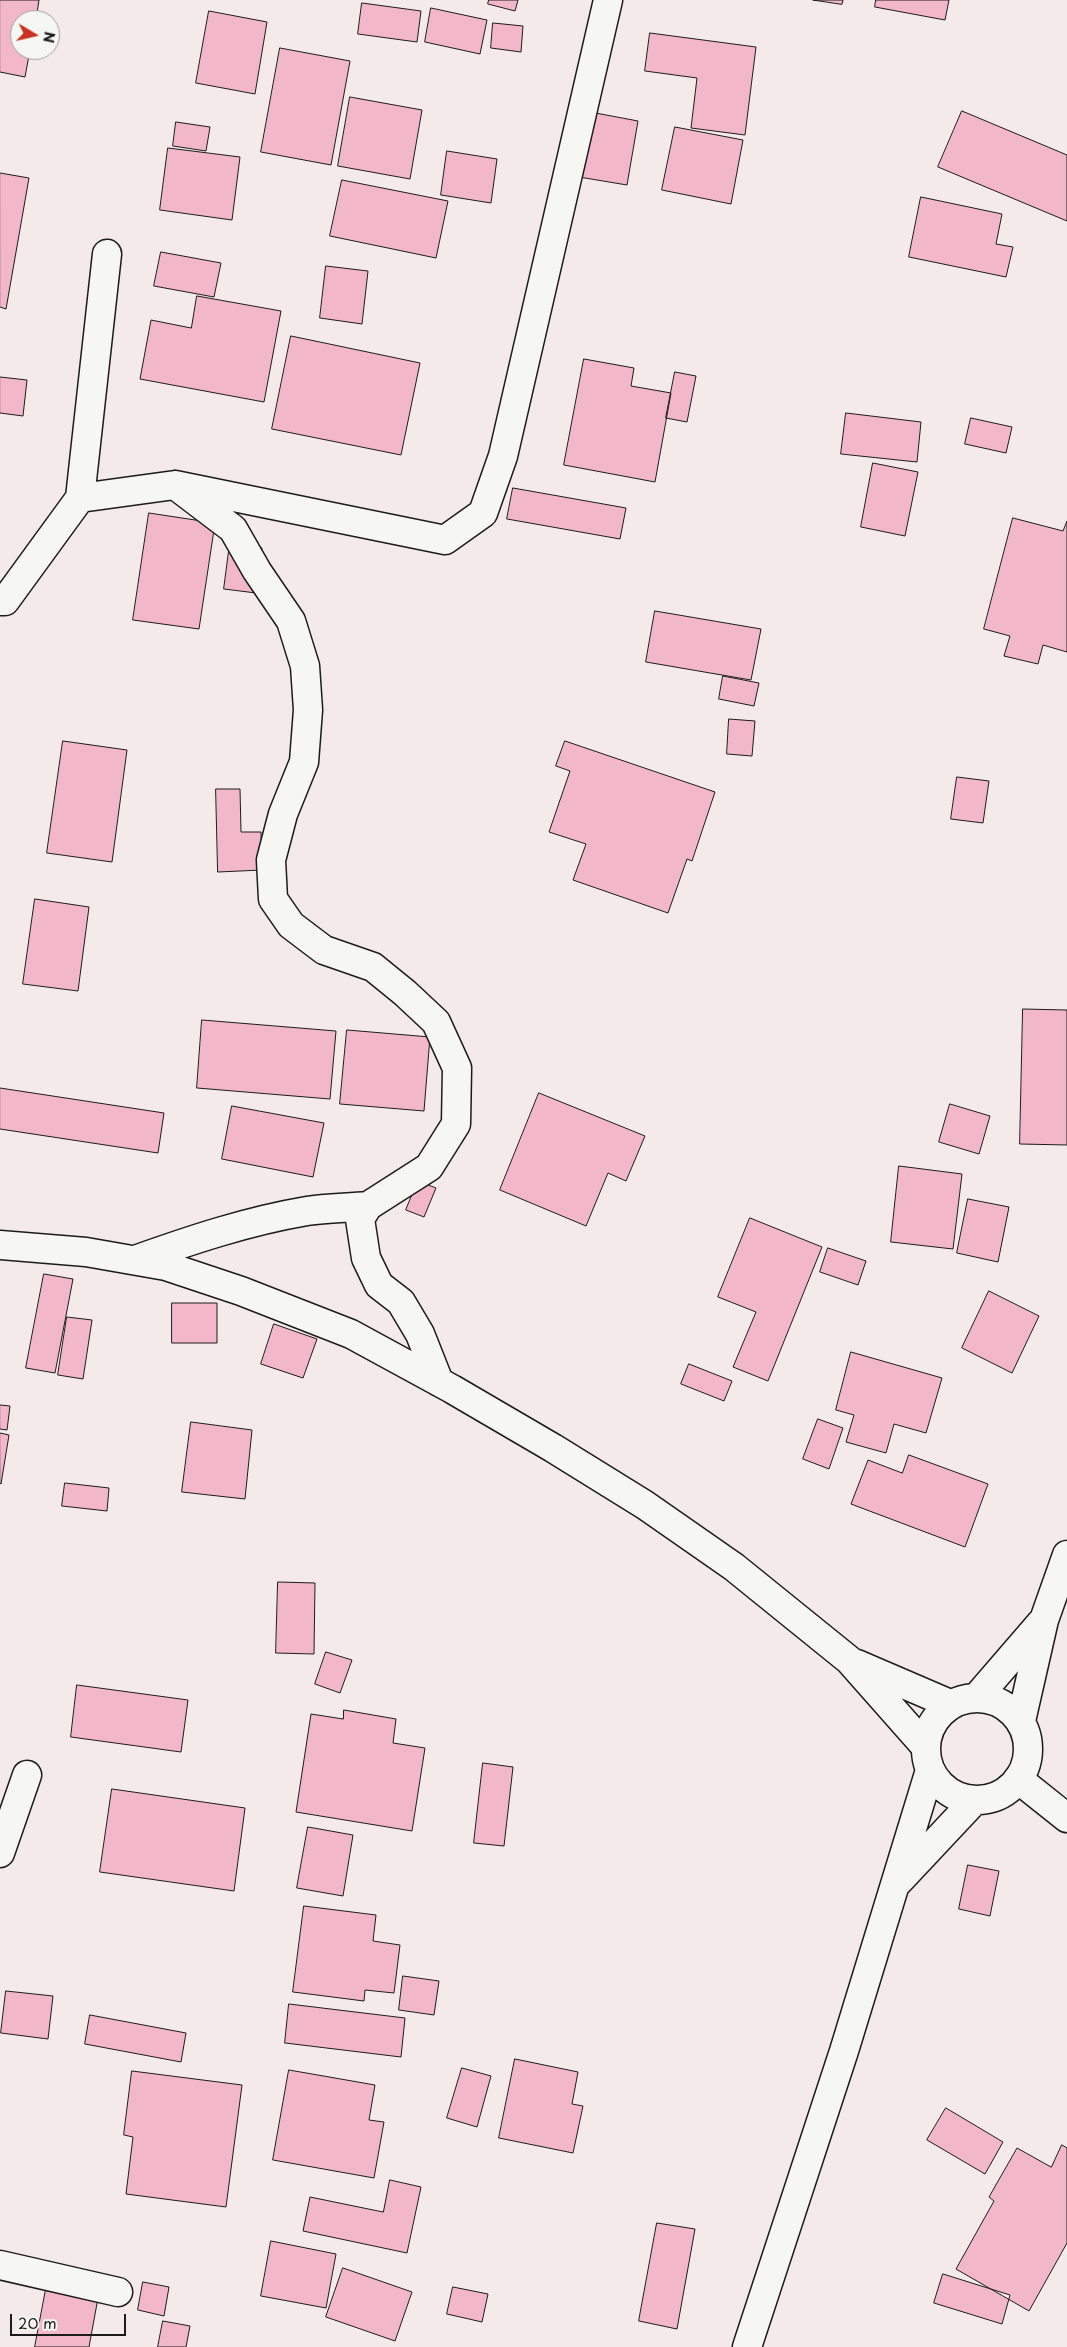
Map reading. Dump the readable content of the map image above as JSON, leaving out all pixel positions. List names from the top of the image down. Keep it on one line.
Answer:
{"scale_bar":"20 m","north":"right"}
